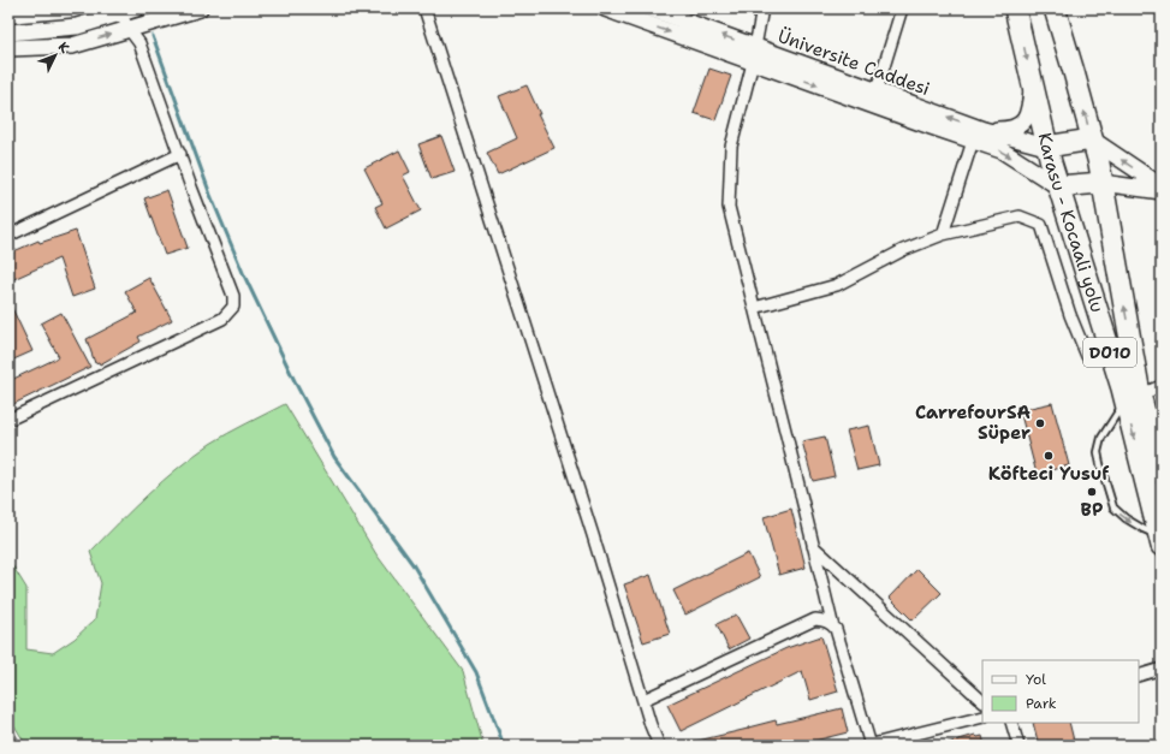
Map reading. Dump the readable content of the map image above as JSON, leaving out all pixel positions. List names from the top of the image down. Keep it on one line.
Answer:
{"streets":{"highway":["Karasu - Kocaali yolu","D010"],"main road":["Üniversite Caddesi"]},"crossings":[["Üniversite Caddesi","Karasu - Kocaali yolu"]],"places":["CarrefourSA Süper","Köfteci Yusuf","BP"],"legend":["Yol","Park"],"north":"top right"}
